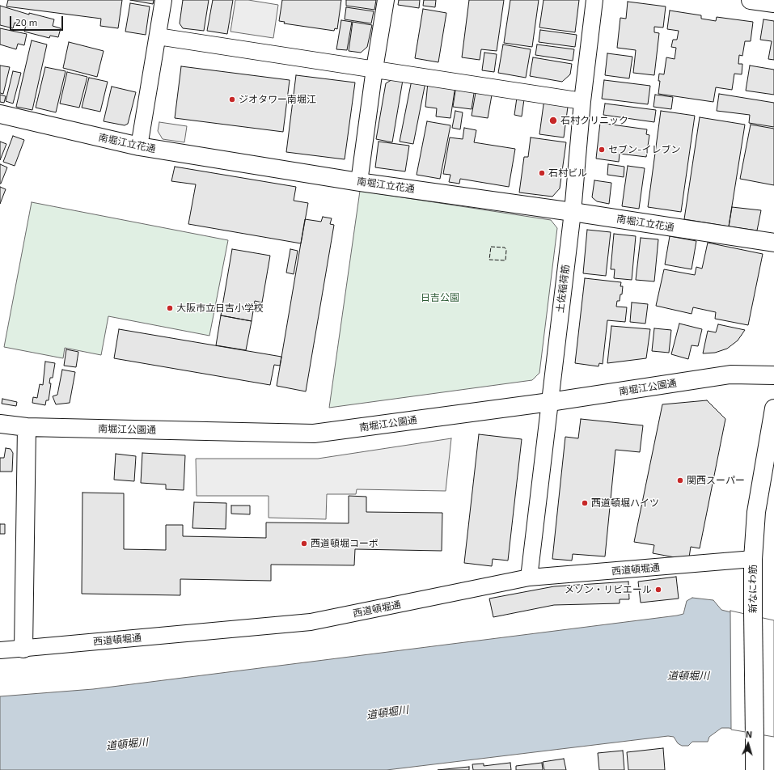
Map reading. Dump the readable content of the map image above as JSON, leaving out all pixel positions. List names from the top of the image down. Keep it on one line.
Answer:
{"streets":{"street":["南堀江立花通","土佐稲荷筋","南堀江公園通","西道頓堀通","新なにわ筋"]},"crossings":[["南堀江立花通","土佐稲荷筋"],["土佐稲荷筋","南堀江公園通"],["土佐稲荷筋","西道頓堀通"],["西道頓堀通","新なにわ筋"]],"water":["道頓堀川"],"parks":["日吉公園"],"places":["ジオタワー南堀江","石村クリニック","セブン-イレブン","石村ビル","大阪市立日吉小学校","関西スーパー","西道頓堀ハイツ","西道頓堀コーポ","メゾン・リビエール"],"scale_bar":"20 m","north":"top"}
